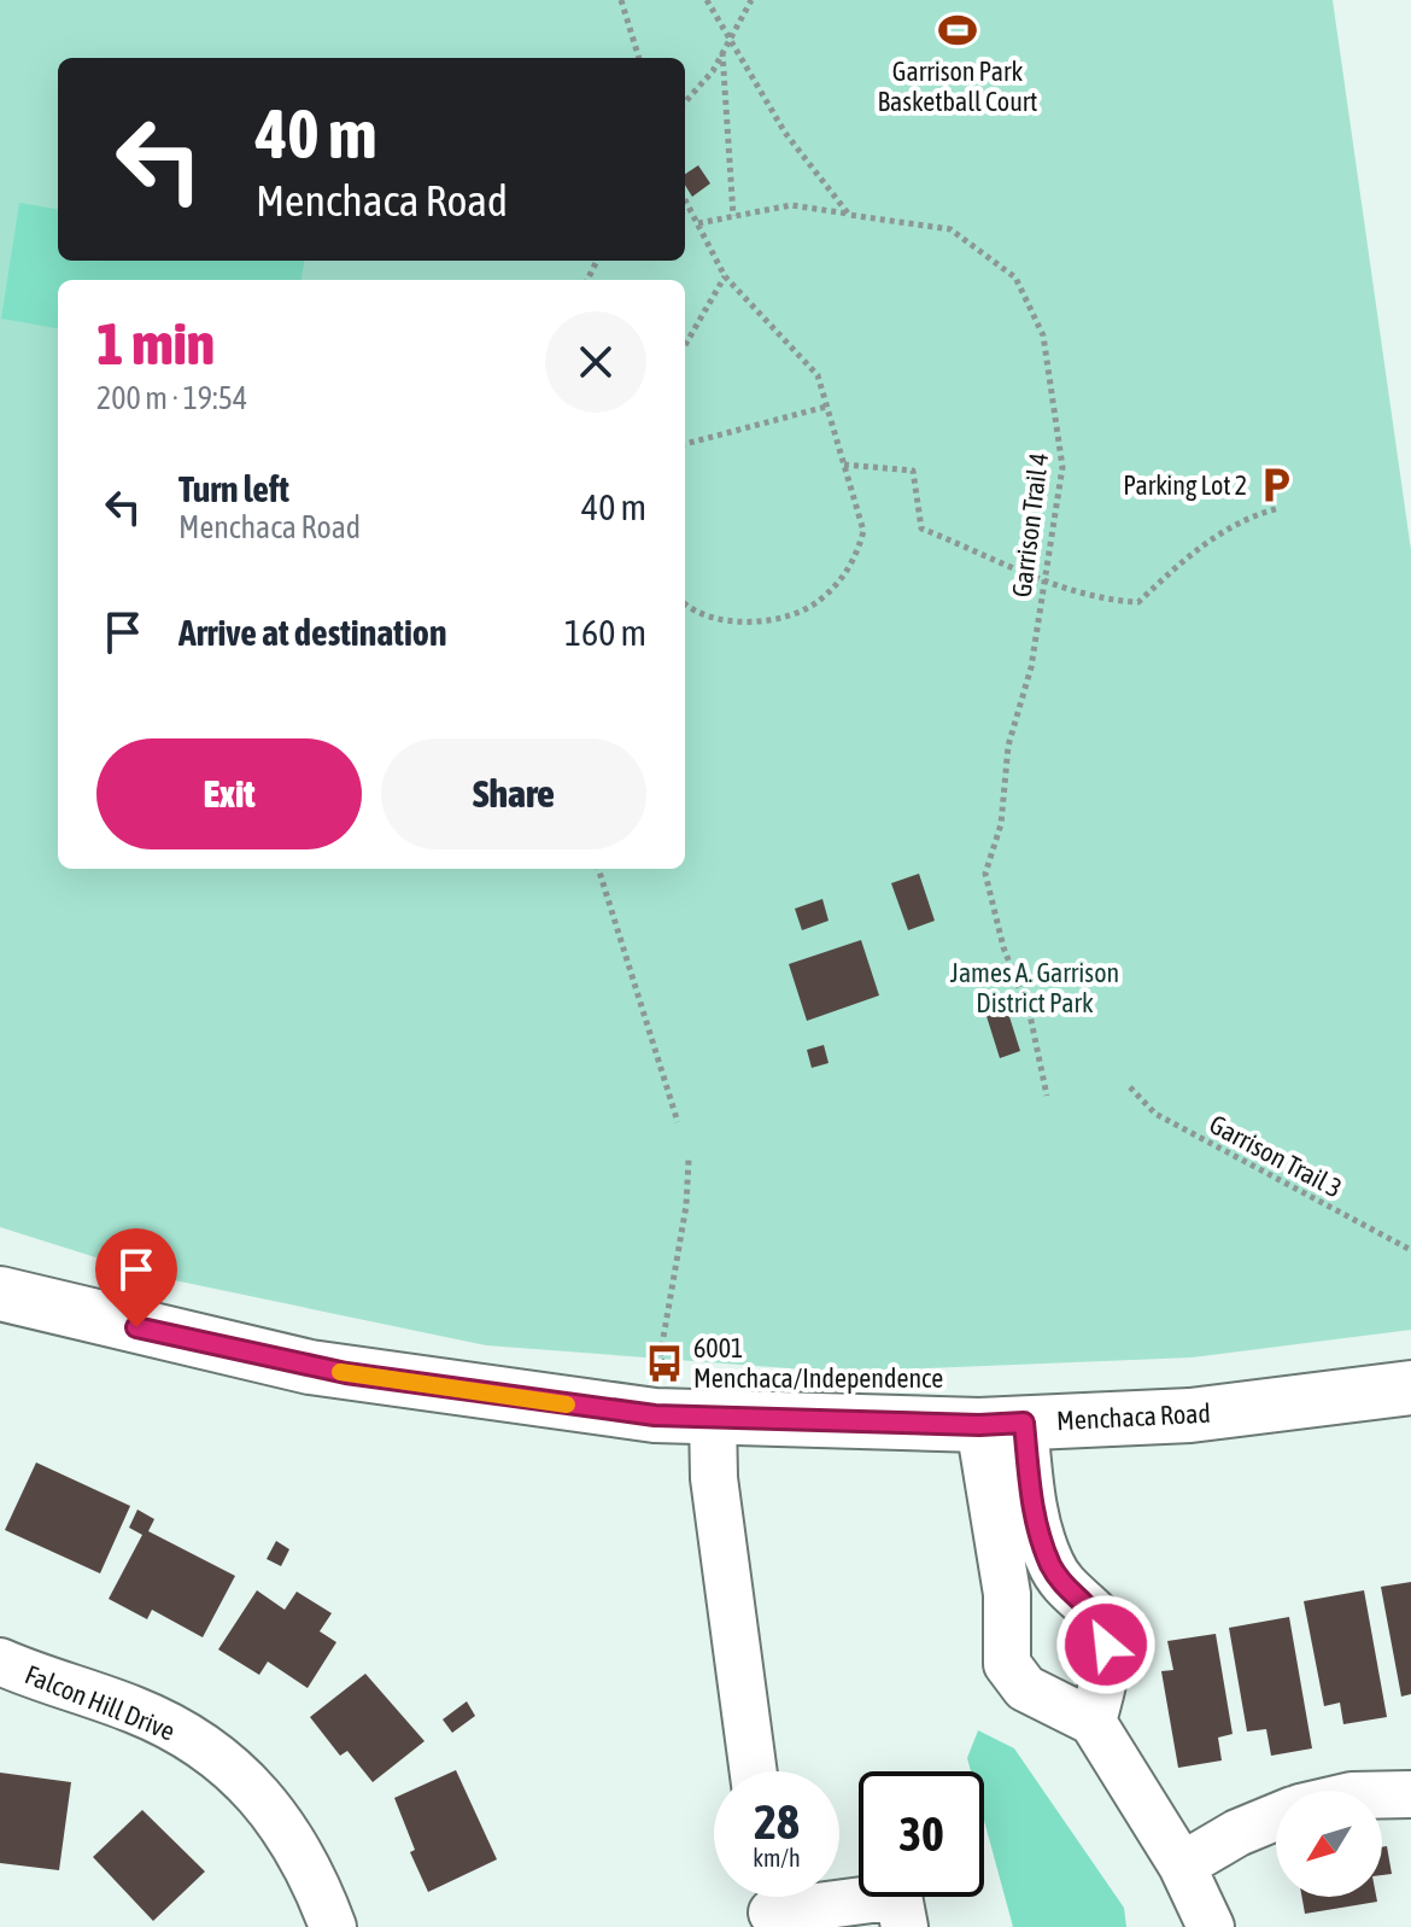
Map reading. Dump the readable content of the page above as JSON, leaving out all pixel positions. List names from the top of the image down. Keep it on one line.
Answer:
{"streets":{"main road":["Menchaca Road"],"street":["Falcon Hill Drive"],"path":["Garrison Trail 4","Garrison Trail 3"]},"parks":["James A. Garrison District Park"],"places":{"sports":["Garrison Park Basketball Court"],"parking":["Parking Lot 2"],"bus stop":["6001 Menchaca/Independence"]},"north":"bottom left","page":{"turn":["40 m","Menchaca Road"],"heading":["1 min","200 m · 19:54"],"list":[{"name":"Turn left","note":"Menchaca Road","value":"40 m"},{"name":"Arrive at destination","value":"160 m"}],"buttons":["Exit","Share"],"speed":"28 km/h","limit":"30"}}
